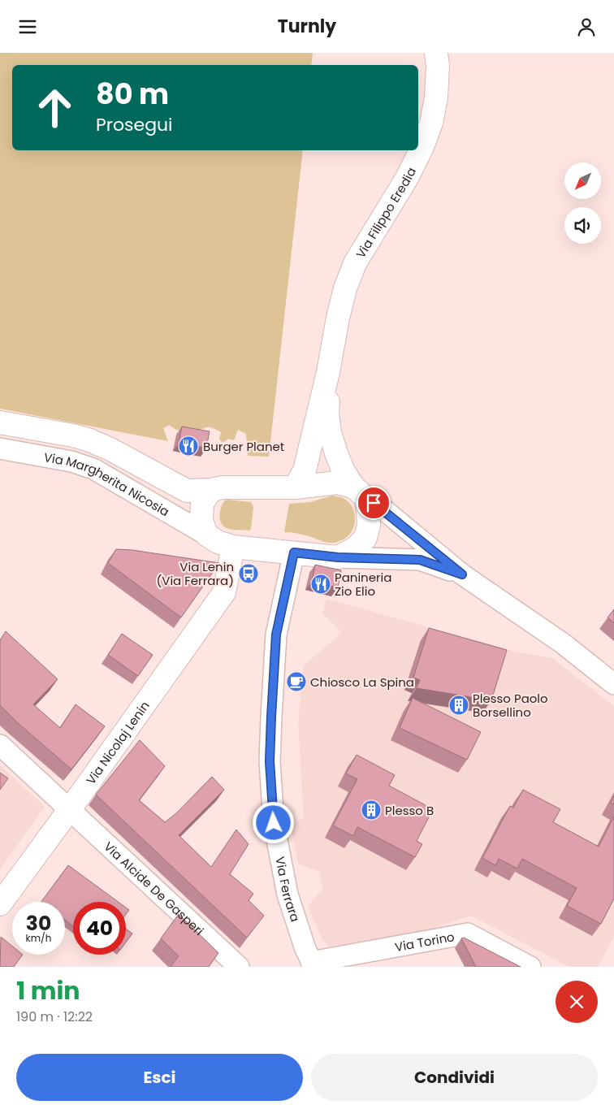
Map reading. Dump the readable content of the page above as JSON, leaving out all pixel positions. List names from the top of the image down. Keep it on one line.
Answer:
{"streets":{"main road":["Via Filippo Eredia","Via Nicolaj Lenin"],"street":["Via Margherita Nicosia","Via Alcide De Gasperi","Via Ferrara","Via Torino"]},"crossings":[["Via Nicolaj Lenin","Via Alcide De Gasperi"],["Via Ferrara","Via Torino"]],"places":{"restaurant":["Burger Planet","Panineria Zio Elio"],"bus stop":["Via Lenin (Via Ferrara)"],"cafe":["Chiosco La Spina"],"building":["Plesso Paolo Borsellino","Plesso B"]},"north":"bottom left","page":{"header":"Turnly","turn":["80 m","Prosegui"],"speed":"30 km/h","limit":"40","heading":["1 min","190 m · 12:22"],"buttons":["Esci","Condividi"]}}
